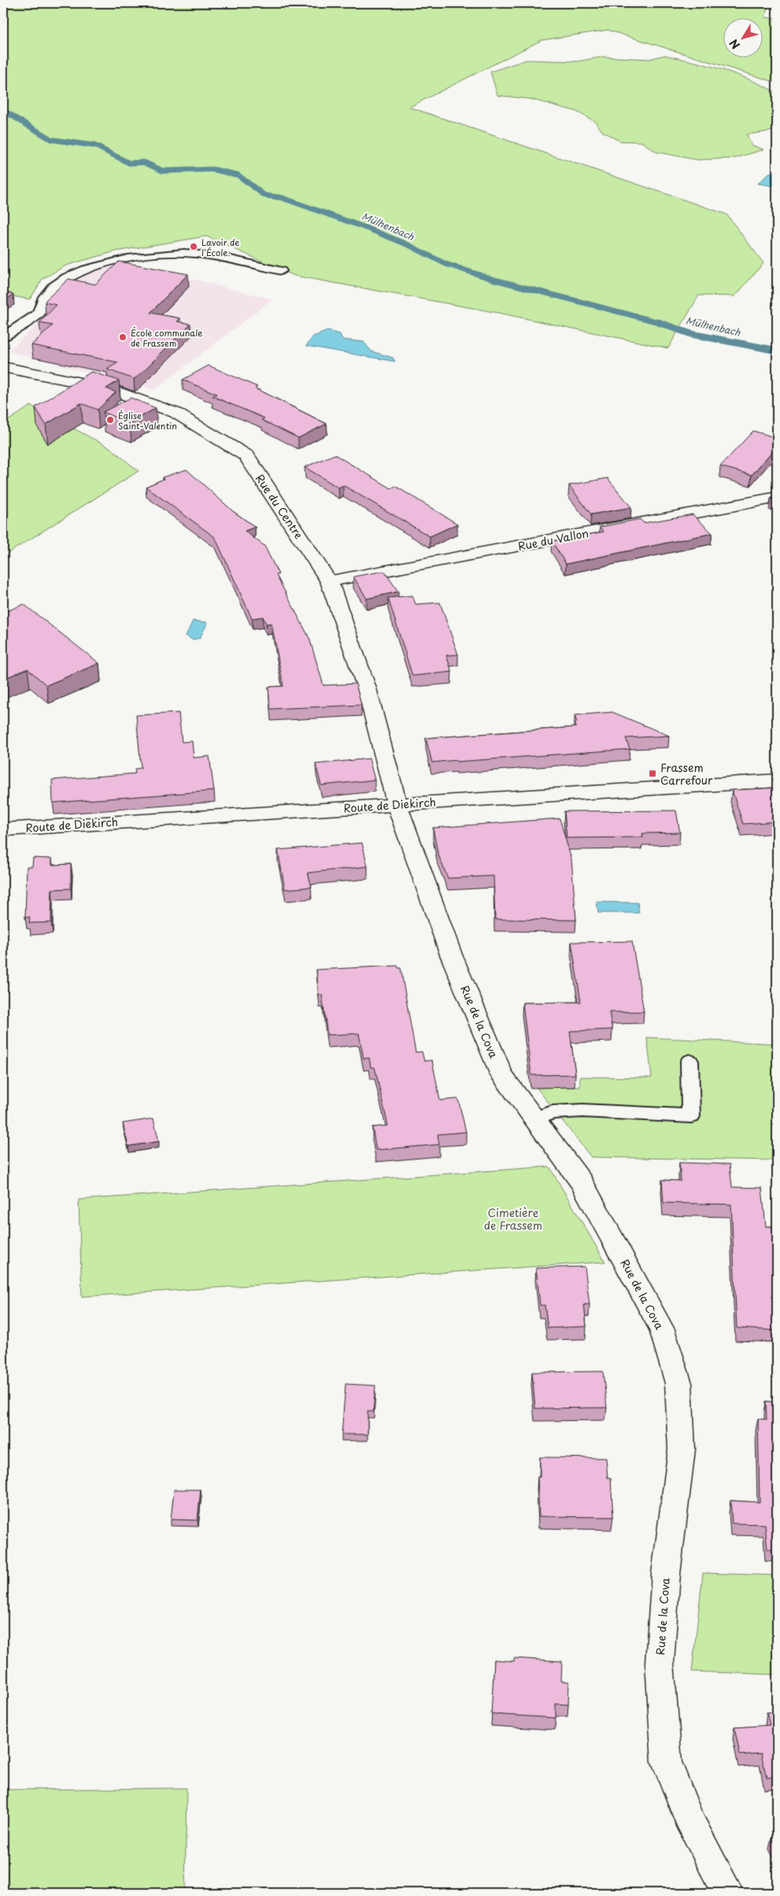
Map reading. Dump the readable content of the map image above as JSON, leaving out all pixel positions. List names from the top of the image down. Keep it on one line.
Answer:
{"streets":{"street":["Rue du Centre","Rue du Vallon","Route de Diekirch","Rue de la Cova"]},"crossings":[["Rue du Centre","Rue du Vallon"],["Rue du Centre","Route de Diekirch"],["Rue du Centre","Rue de la Cova"],["Route de Diekirch","Rue de la Cova"]],"water":["Mülhenbach"],"parks":["Cimetière de Frassem"],"places":{"other":["Lavoir de l'École.","École communale de Frassem","Église Saint-Valentin"],"transit":["Frassem Carrefour"]},"north":"bottom left"}
